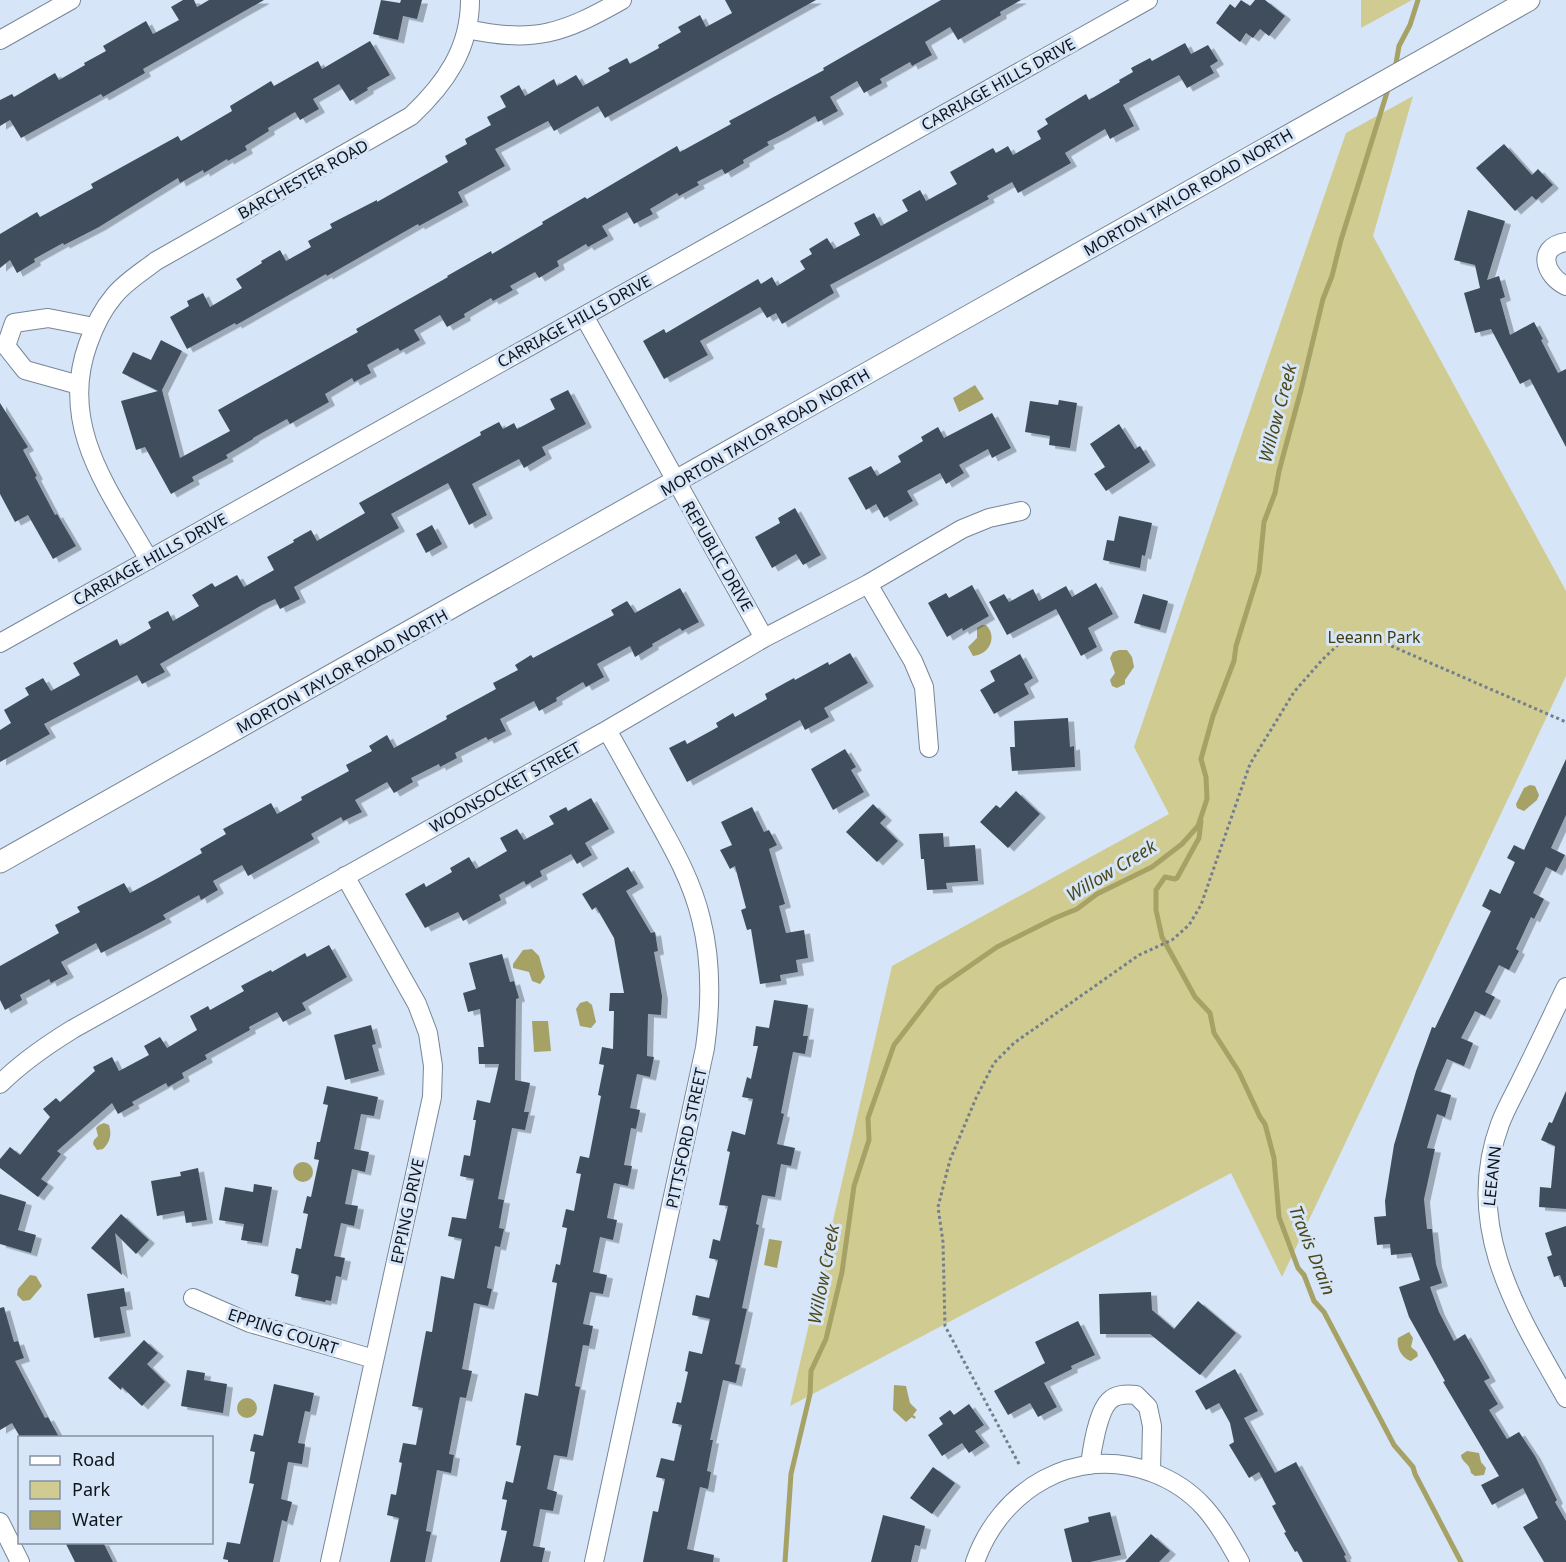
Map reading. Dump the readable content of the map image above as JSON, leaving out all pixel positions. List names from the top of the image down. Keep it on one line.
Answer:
{"streets":{"street":["CARRIAGE HILLS DRIVE","BARCHESTER ROAD","MORTON TAYLOR ROAD NORTH","REPUBLIC DRIVE","WOONSOCKET STREET","PITTSFORD STREET","LEEANN","EPPING DRIVE","EPPING COURT"]},"crossings":[["CARRIAGE HILLS DRIVE","BARCHESTER ROAD"],["CARRIAGE HILLS DRIVE","REPUBLIC DRIVE"],["MORTON TAYLOR ROAD NORTH","REPUBLIC DRIVE"],["REPUBLIC DRIVE","WOONSOCKET STREET"],["WOONSOCKET STREET","PITTSFORD STREET"],["WOONSOCKET STREET","EPPING DRIVE"],["EPPING DRIVE","EPPING COURT"]],"water":["Willow Creek","Travis Drain"],"parks":["Leeann Park"],"legend":["Road","Park","Water"]}
